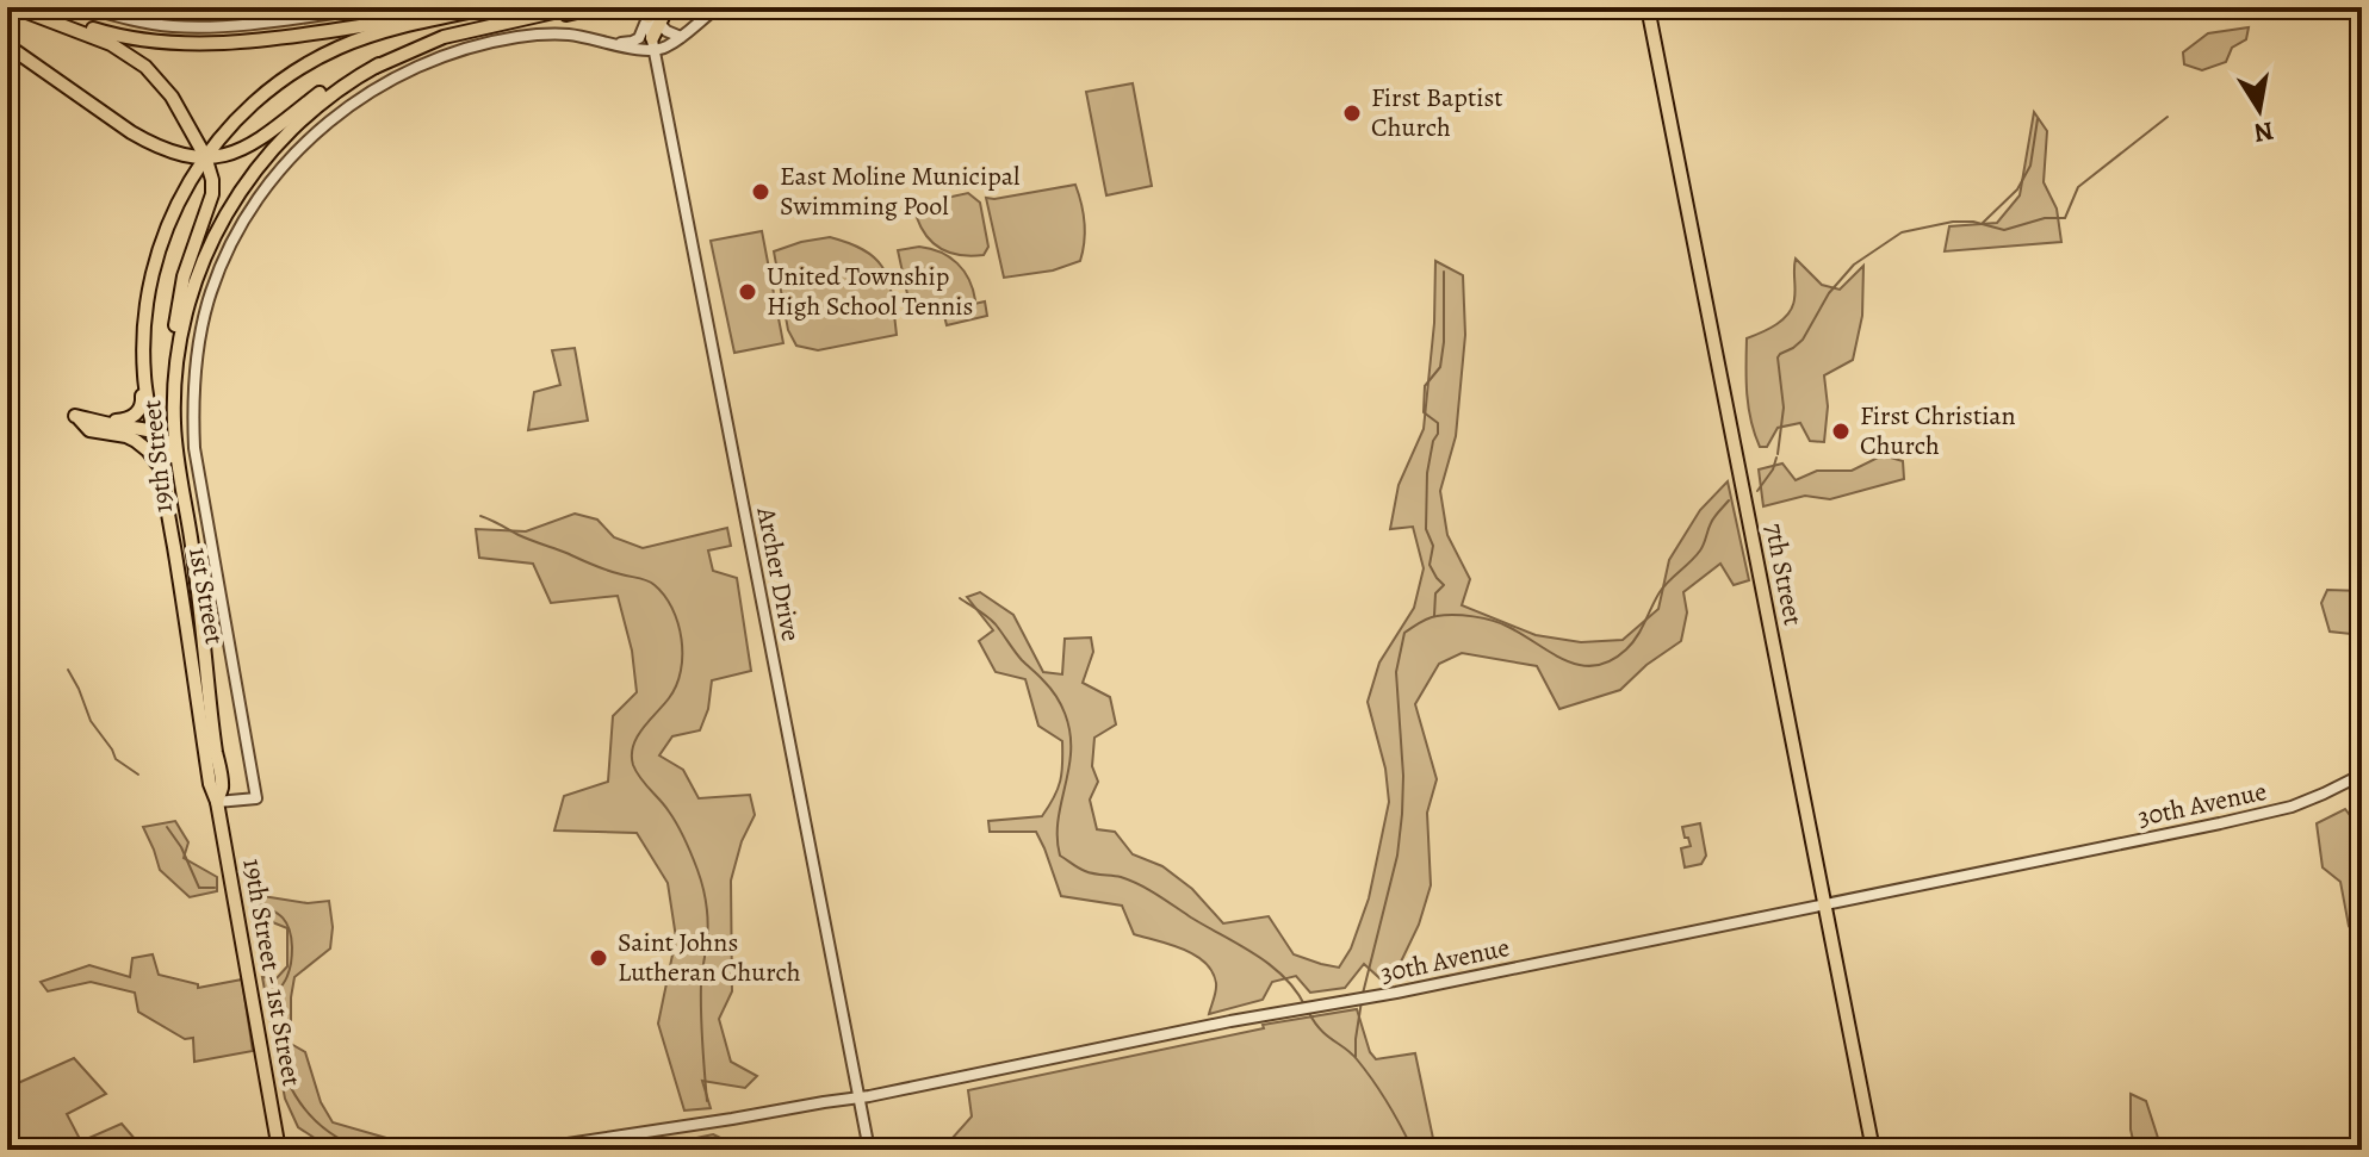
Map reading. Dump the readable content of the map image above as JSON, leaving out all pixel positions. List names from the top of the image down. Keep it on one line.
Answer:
{"streets":{"main road":["19th Street","7th Street","1st Street","19th Street - 1st Street"],"street":["Archer Drive","30th Avenue"]},"crossings":[["19th Street","Archer Drive"],["19th Street","1st Street"],["19th Street","19th Street - 1st Street"],["Archer Drive","30th Avenue"],["7th Street","30th Avenue"],["1st Street","19th Street - 1st Street"]],"places":["First Baptist Church","East Moline Municipal Swimming Pool","United Township High School Tennis","First Christian Church","Saint Johns Lutheran Church"],"north":"bottom"}
